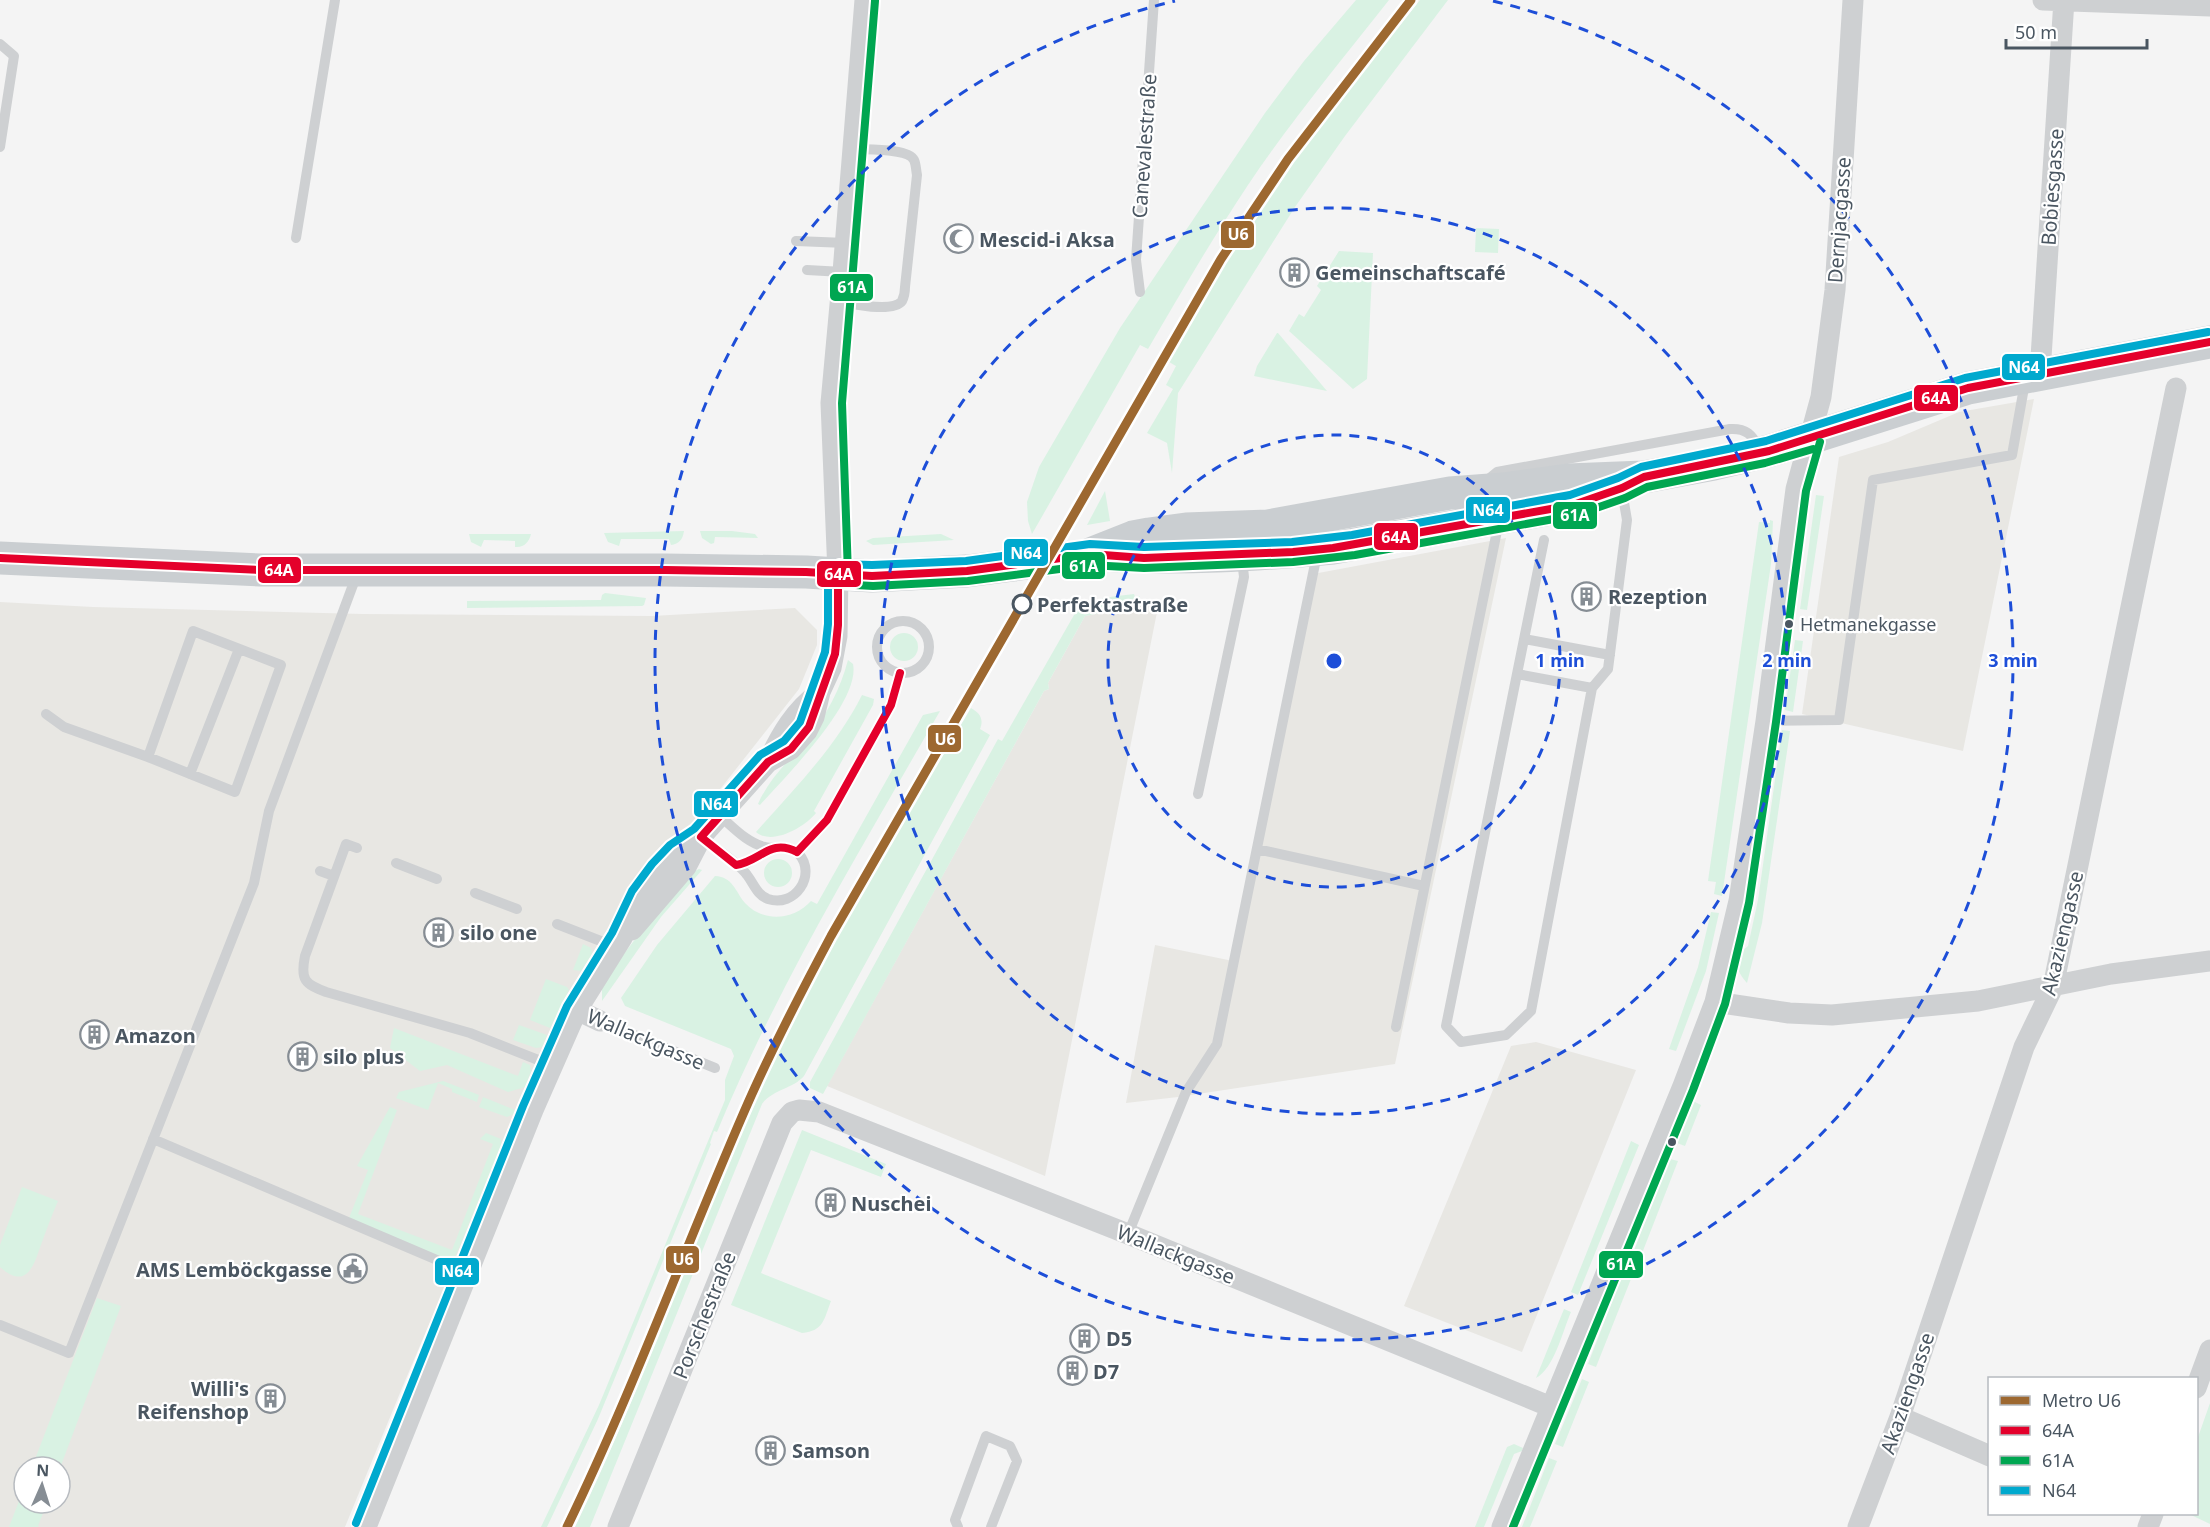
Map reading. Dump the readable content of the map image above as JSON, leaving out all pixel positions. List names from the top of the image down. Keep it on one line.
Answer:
{"streets":{"street":["Bobiesgasse","Dernjacgasse","Akaziengasse","Wallackgasse","Porschestraße"],"lane":["Canevalestraße"]},"crossings":[["Wallackgasse","Porschestraße"]],"places":{"mosque":["Mescid-i Aksa"],"building":["Gemeinschaftscafé","Rezeption","silo one","Amazon","silo plus","Nuschei","D5","D7","Willi's Reifenshop","Samson"],"other":["Perfektastraße","Hetmanekgasse"],"public building":["AMS Lemböckgasse"]},"lines":["metro line U6","transit line 61A","transit line N64","transit line 64A"],"legend":["Metro U6","64A","61A","N64"],"scale_bar":"50 m","north":"top","rings":["1 min","2 min","3 min"]}
